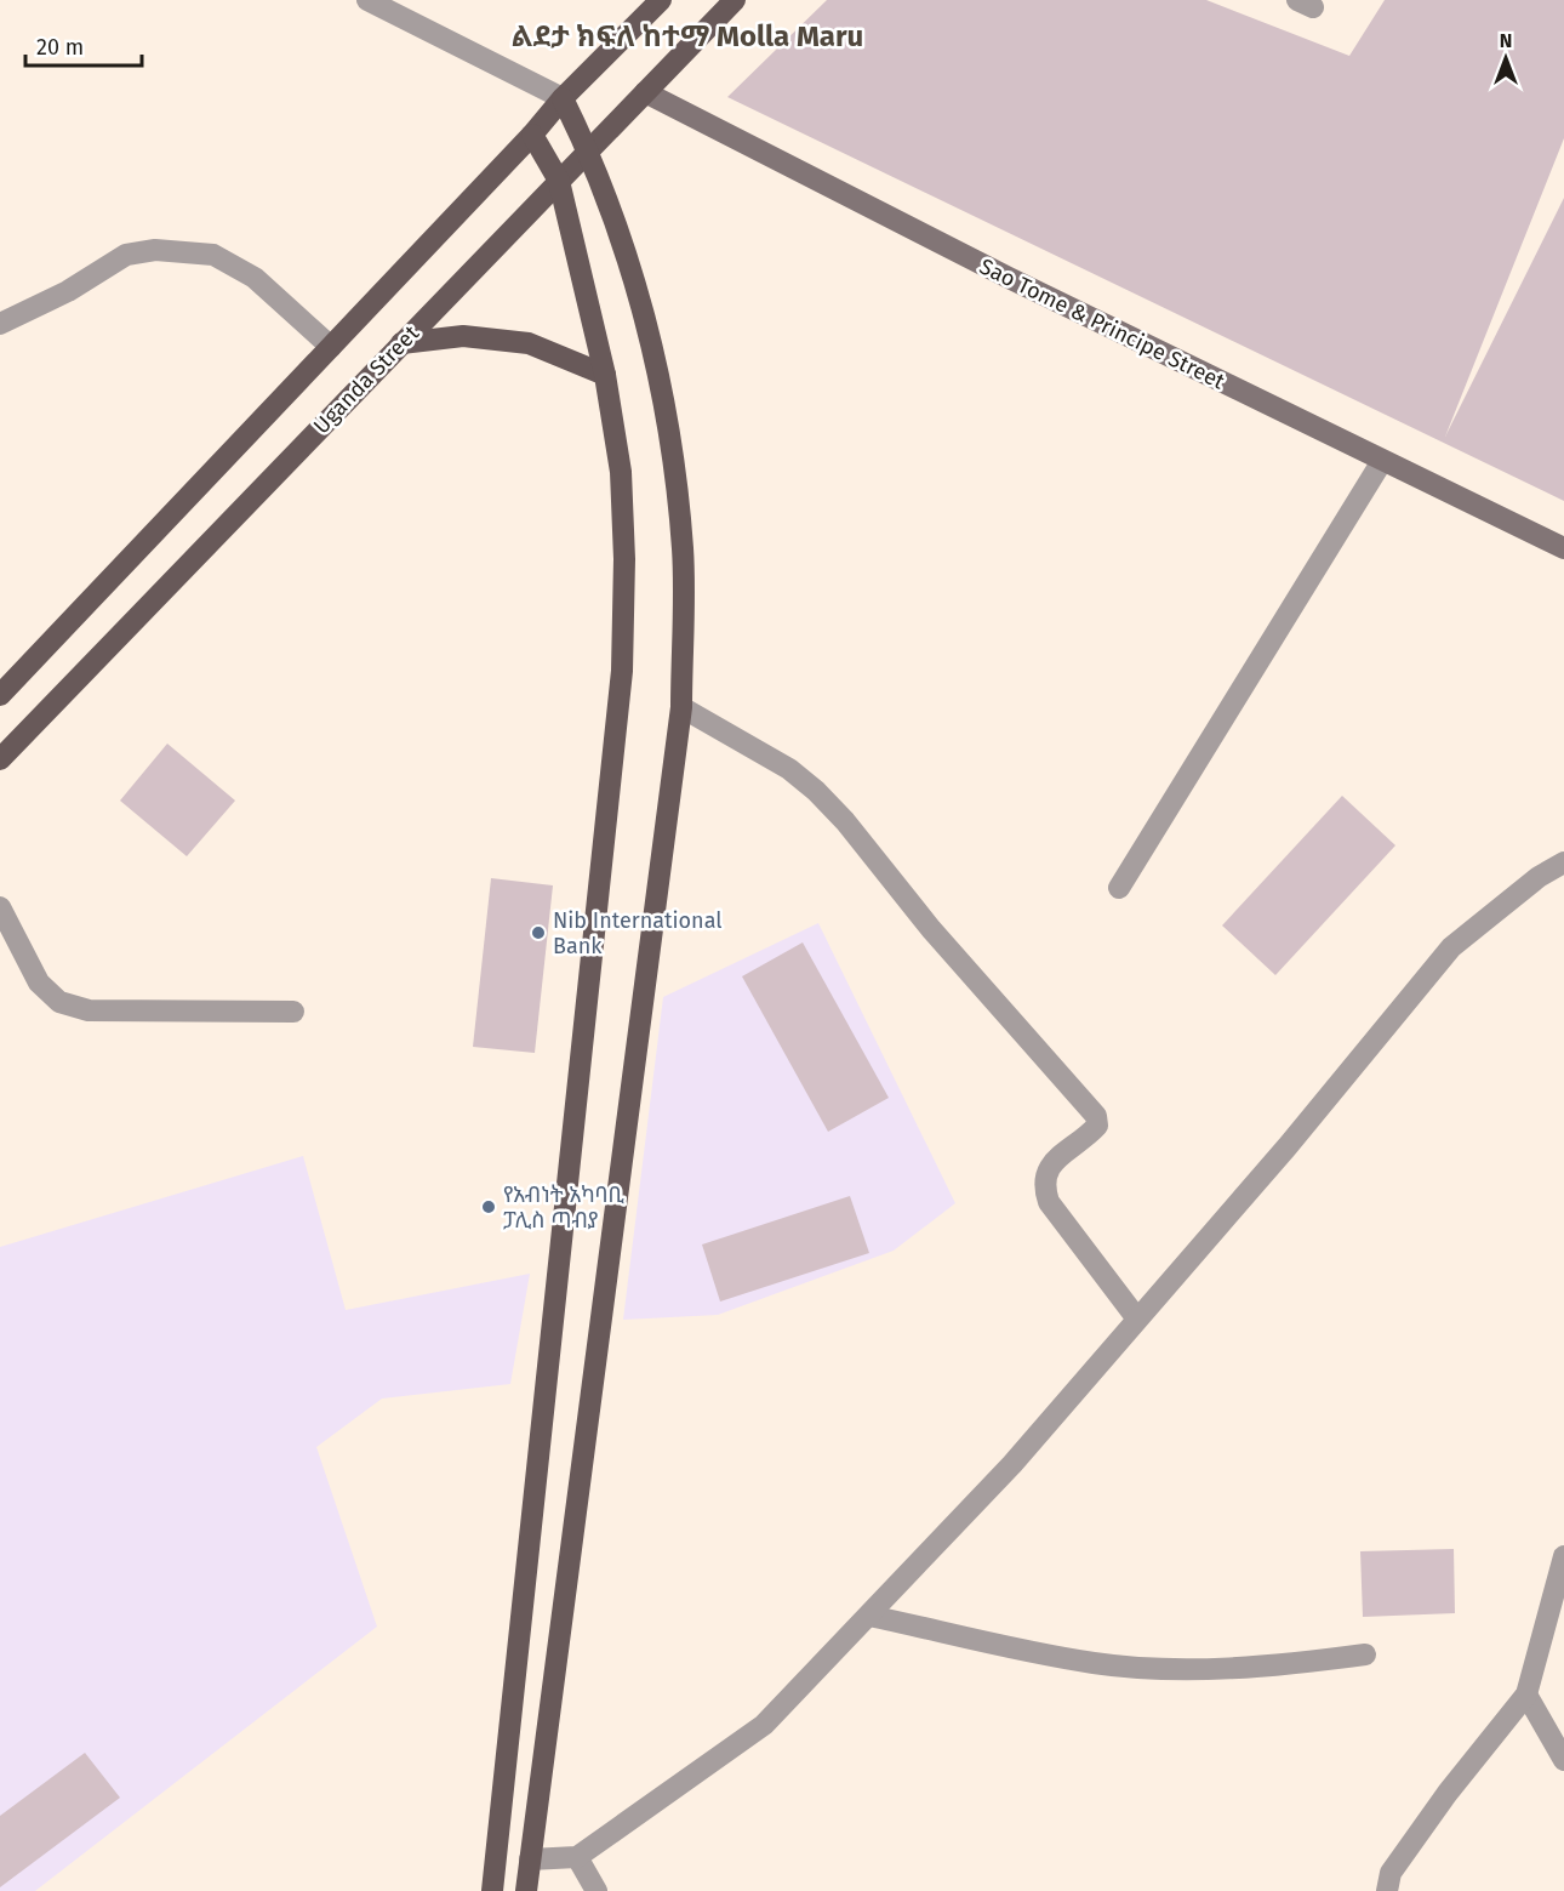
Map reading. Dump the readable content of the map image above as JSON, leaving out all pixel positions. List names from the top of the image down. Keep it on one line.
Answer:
{"streets":{"main road":["Sao Tome & Principe Street","Uganda Street"]},"crossings":[["Sao Tome & Principe Street","Uganda Street"]],"districts":["ልደታ ክፍለ ከተማ Molla Maru"],"places":["Nib International Bank","የአብነት አካባቢ ፓሊስ ጣብያ"],"scale_bar":"20 m","north":"top"}
